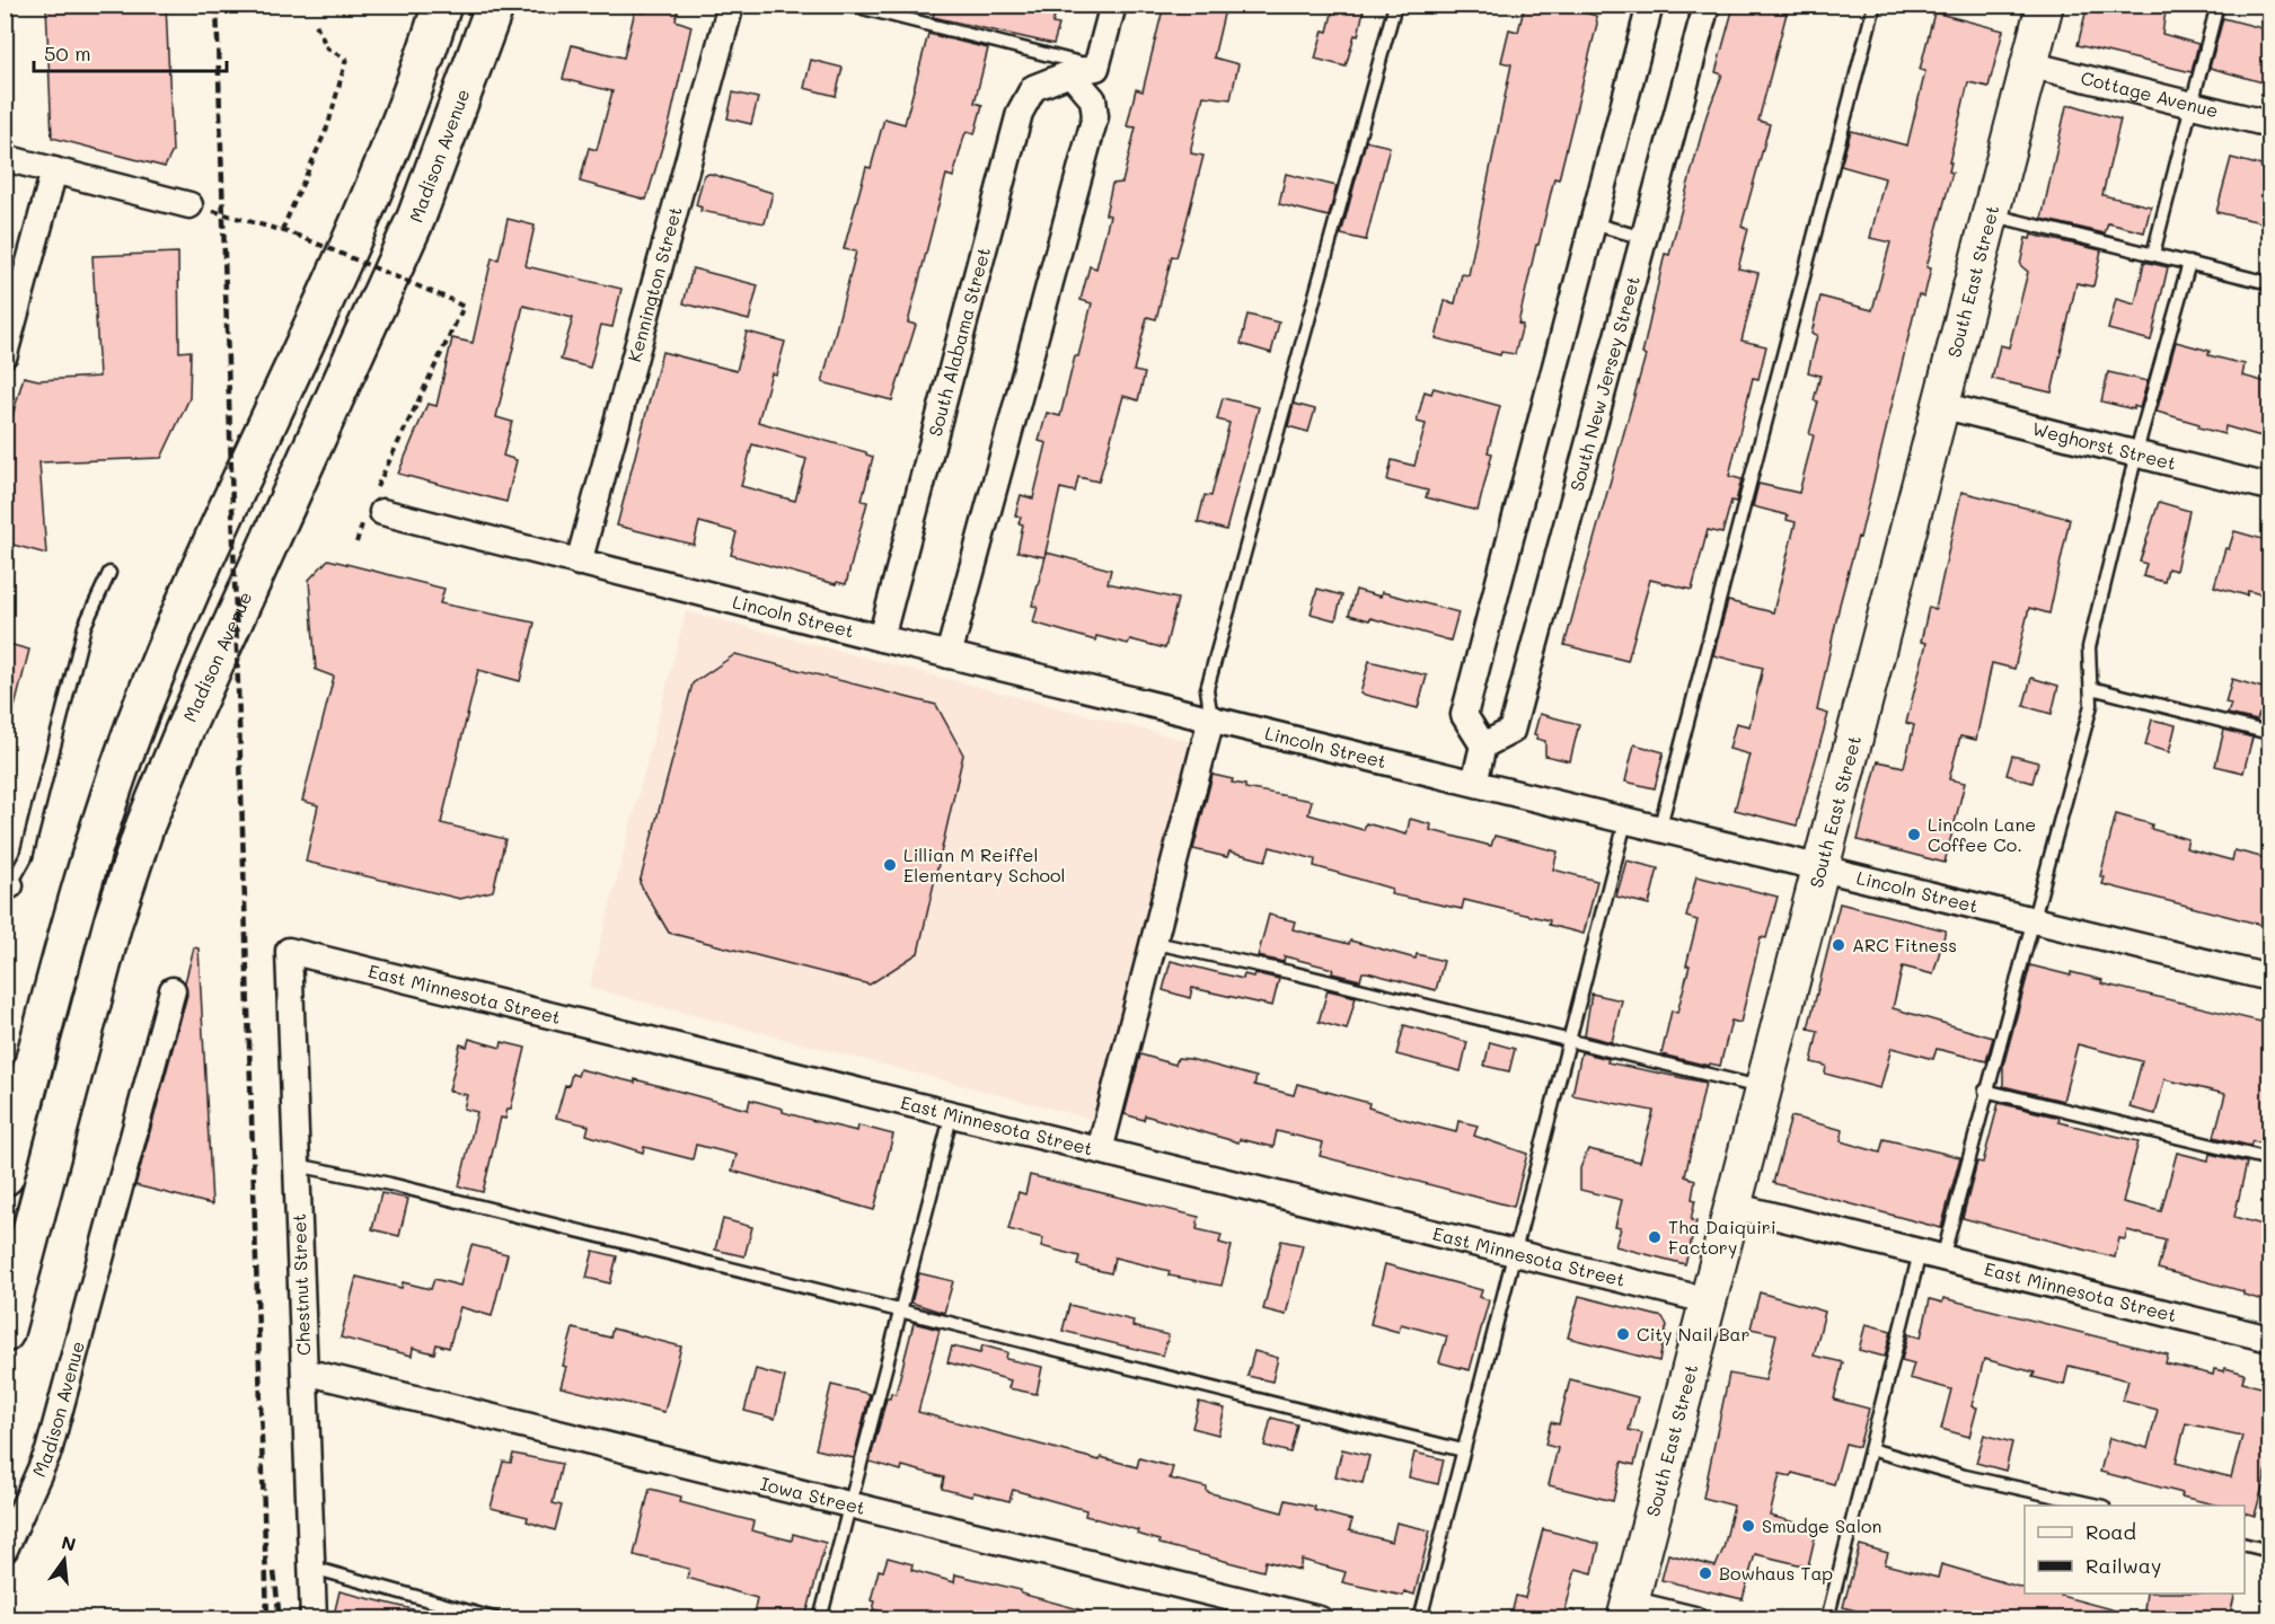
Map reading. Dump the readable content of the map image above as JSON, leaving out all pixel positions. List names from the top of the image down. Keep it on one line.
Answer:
{"streets":{"main road":["Madison Avenue","South East Street"],"street":["Cottage Avenue","Kennington Street","South Alabama Street","South New Jersey Street","Weghorst Street","Lincoln Street","East Minnesota Street","Chestnut Street","Iowa Street"]},"crossings":[["Cottage Avenue","South East Street"],["South East Street","Weghorst Street"],["South East Street","Lincoln Street"],["South East Street","East Minnesota Street"],["Kennington Street","Lincoln Street"],["South Alabama Street","Lincoln Street"],["East Minnesota Street","Chestnut Street"],["Chestnut Street","Iowa Street"]],"places":["Lincoln Lane Coffee Co.","Lillian M Reiffel Elementary School","ARC Fitness","Tha Daiquiri Factory","City Nail Bar","Smudge Salon","Bowhaus Tap"],"legend":["Road","Railway"],"scale_bar":"50 m","north":"top"}
